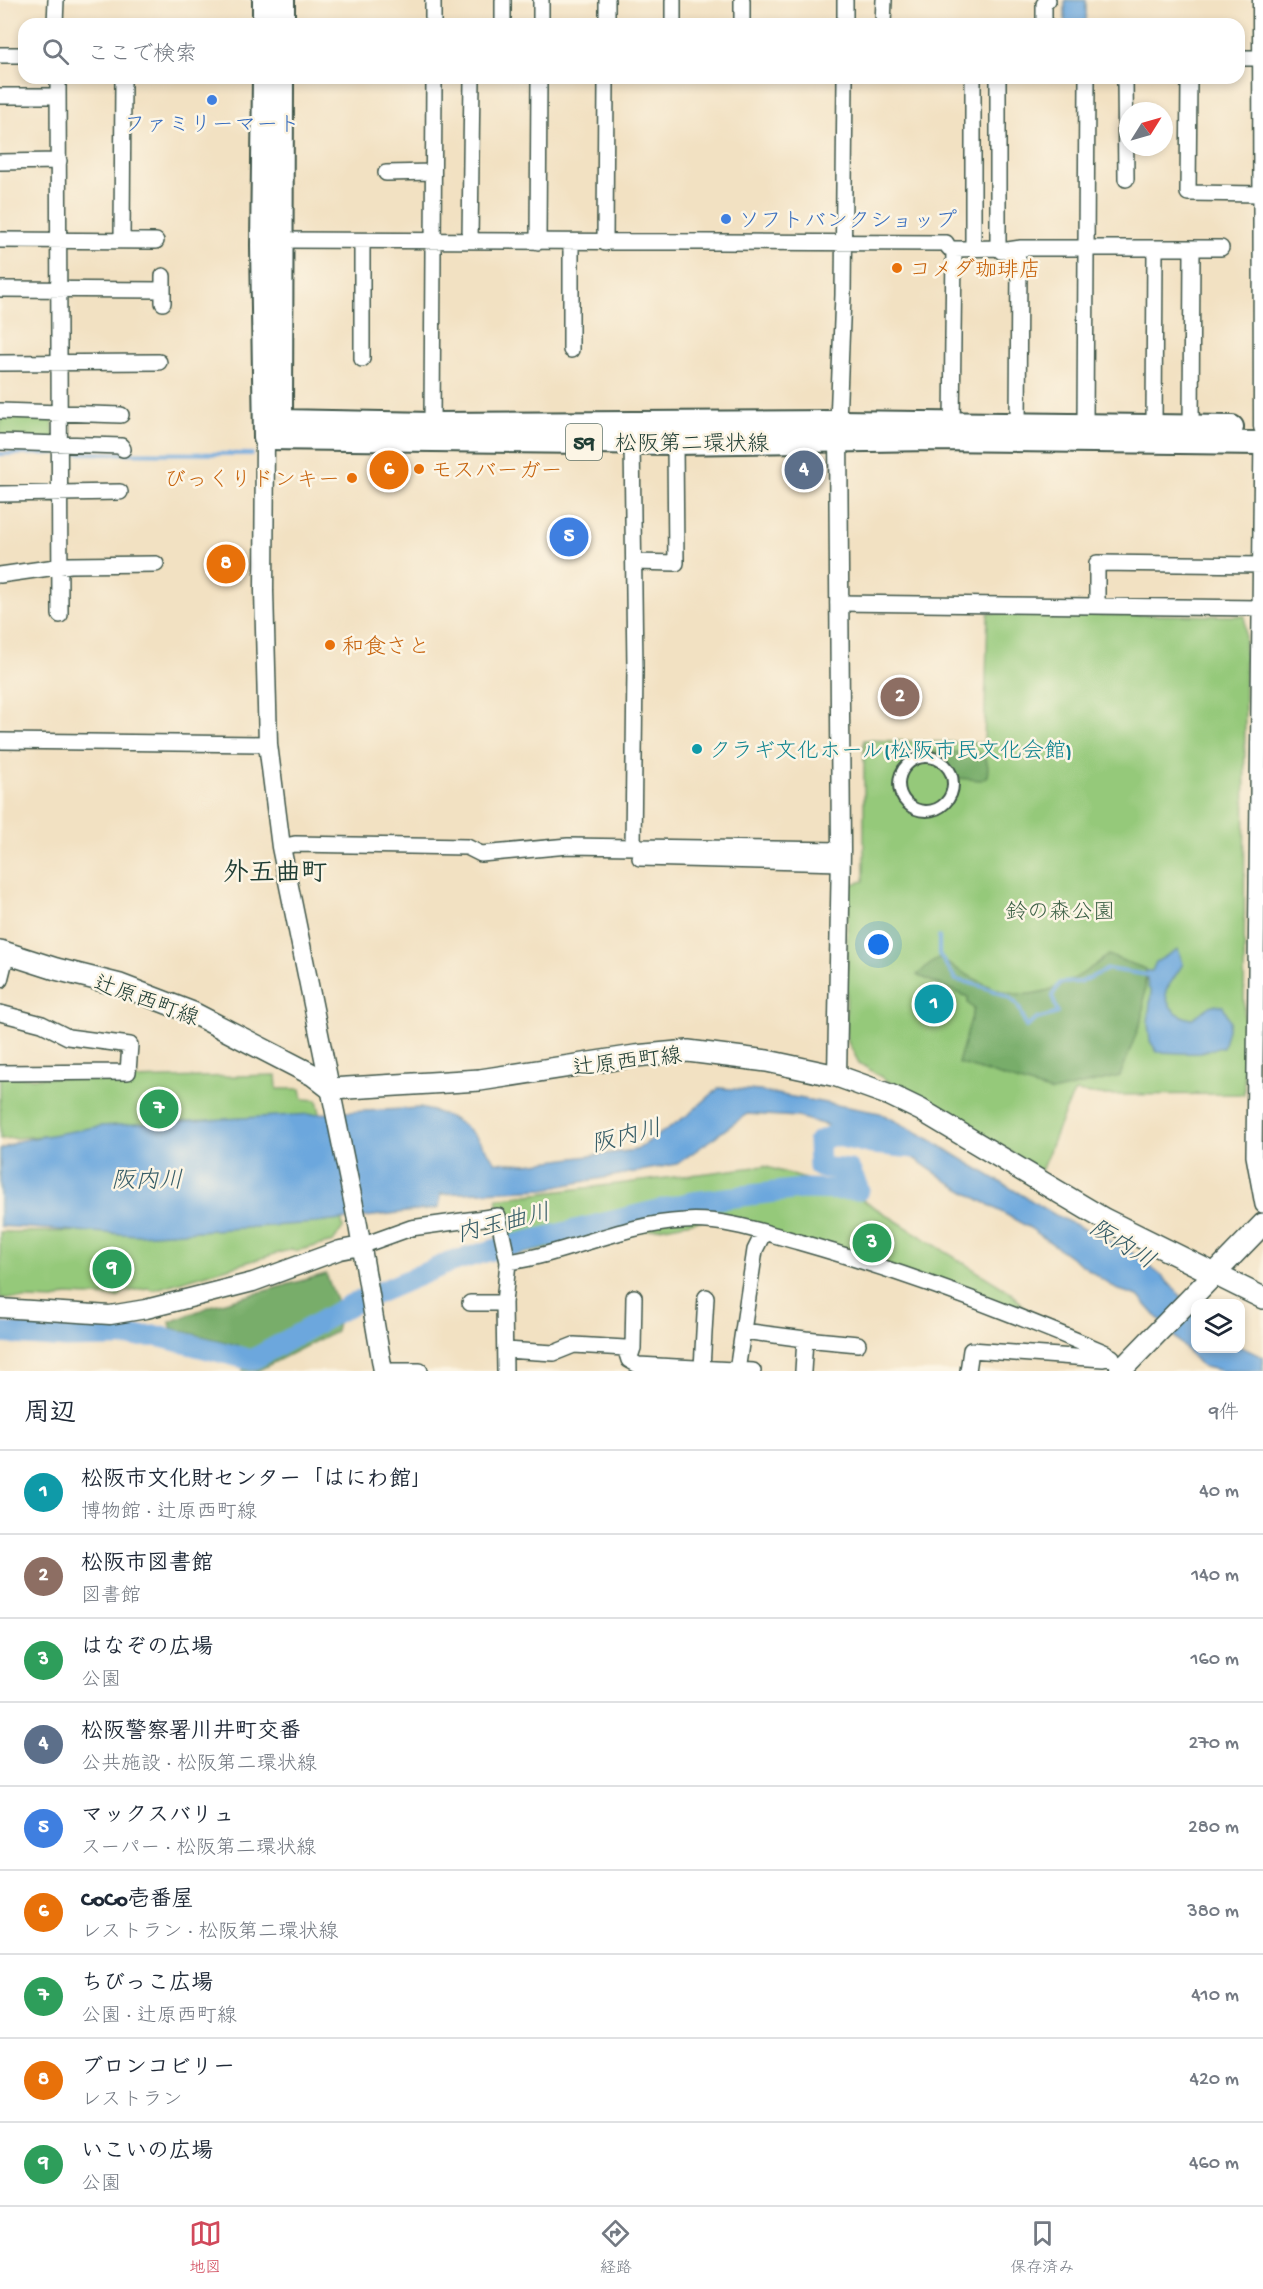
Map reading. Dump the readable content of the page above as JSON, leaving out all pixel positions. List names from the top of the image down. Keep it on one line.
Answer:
{"streets":{"main road":["59","松阪第二環状線","辻原西町線"]},"districts":["外五曲町"],"water":["阪内川","内玉曲川"],"parks":["鈴の森公園"],"places":["ファミリーマート","ソフトバンクショップ","コメダ珈琲店","モスバーガー","びっくりドンキー","和食さと","クラギ文化ホール(松阪市民文化会館)"],"north":"top right","page":{"search":"ここで検索","pins":["4","6","5","8","2","1","7","3","9"],"heading":["周辺","9件"],"list":[{"mark":"1","name":"松阪市文化財センター「はにわ館」","note":"博物館 · 辻原西町線","value":"40 m"},{"mark":"2","name":"松阪市図書館","note":"図書館","value":"140 m"},{"mark":"3","name":"はなぞの広場","note":"公園","value":"160 m"},{"mark":"4","name":"松阪警察署川井町交番","note":"公共施設 · 松阪第二環状線","value":"270 m"},{"mark":"5","name":"マックスバリュ","note":"スーパー · 松阪第二環状線","value":"280 m"},{"mark":"6","name":"CoCo壱番屋","note":"レストラン · 松阪第二環状線","value":"380 m"},{"mark":"7","name":"ちびっこ広場","note":"公園 · 辻原西町線","value":"410 m"},{"mark":"8","name":"ブロンコビリー","note":"レストラン","value":"420 m"},{"mark":"9","name":"いこいの広場","note":"公園","value":"460 m"}],"nav":["地図","経路","保存済み"]}}
